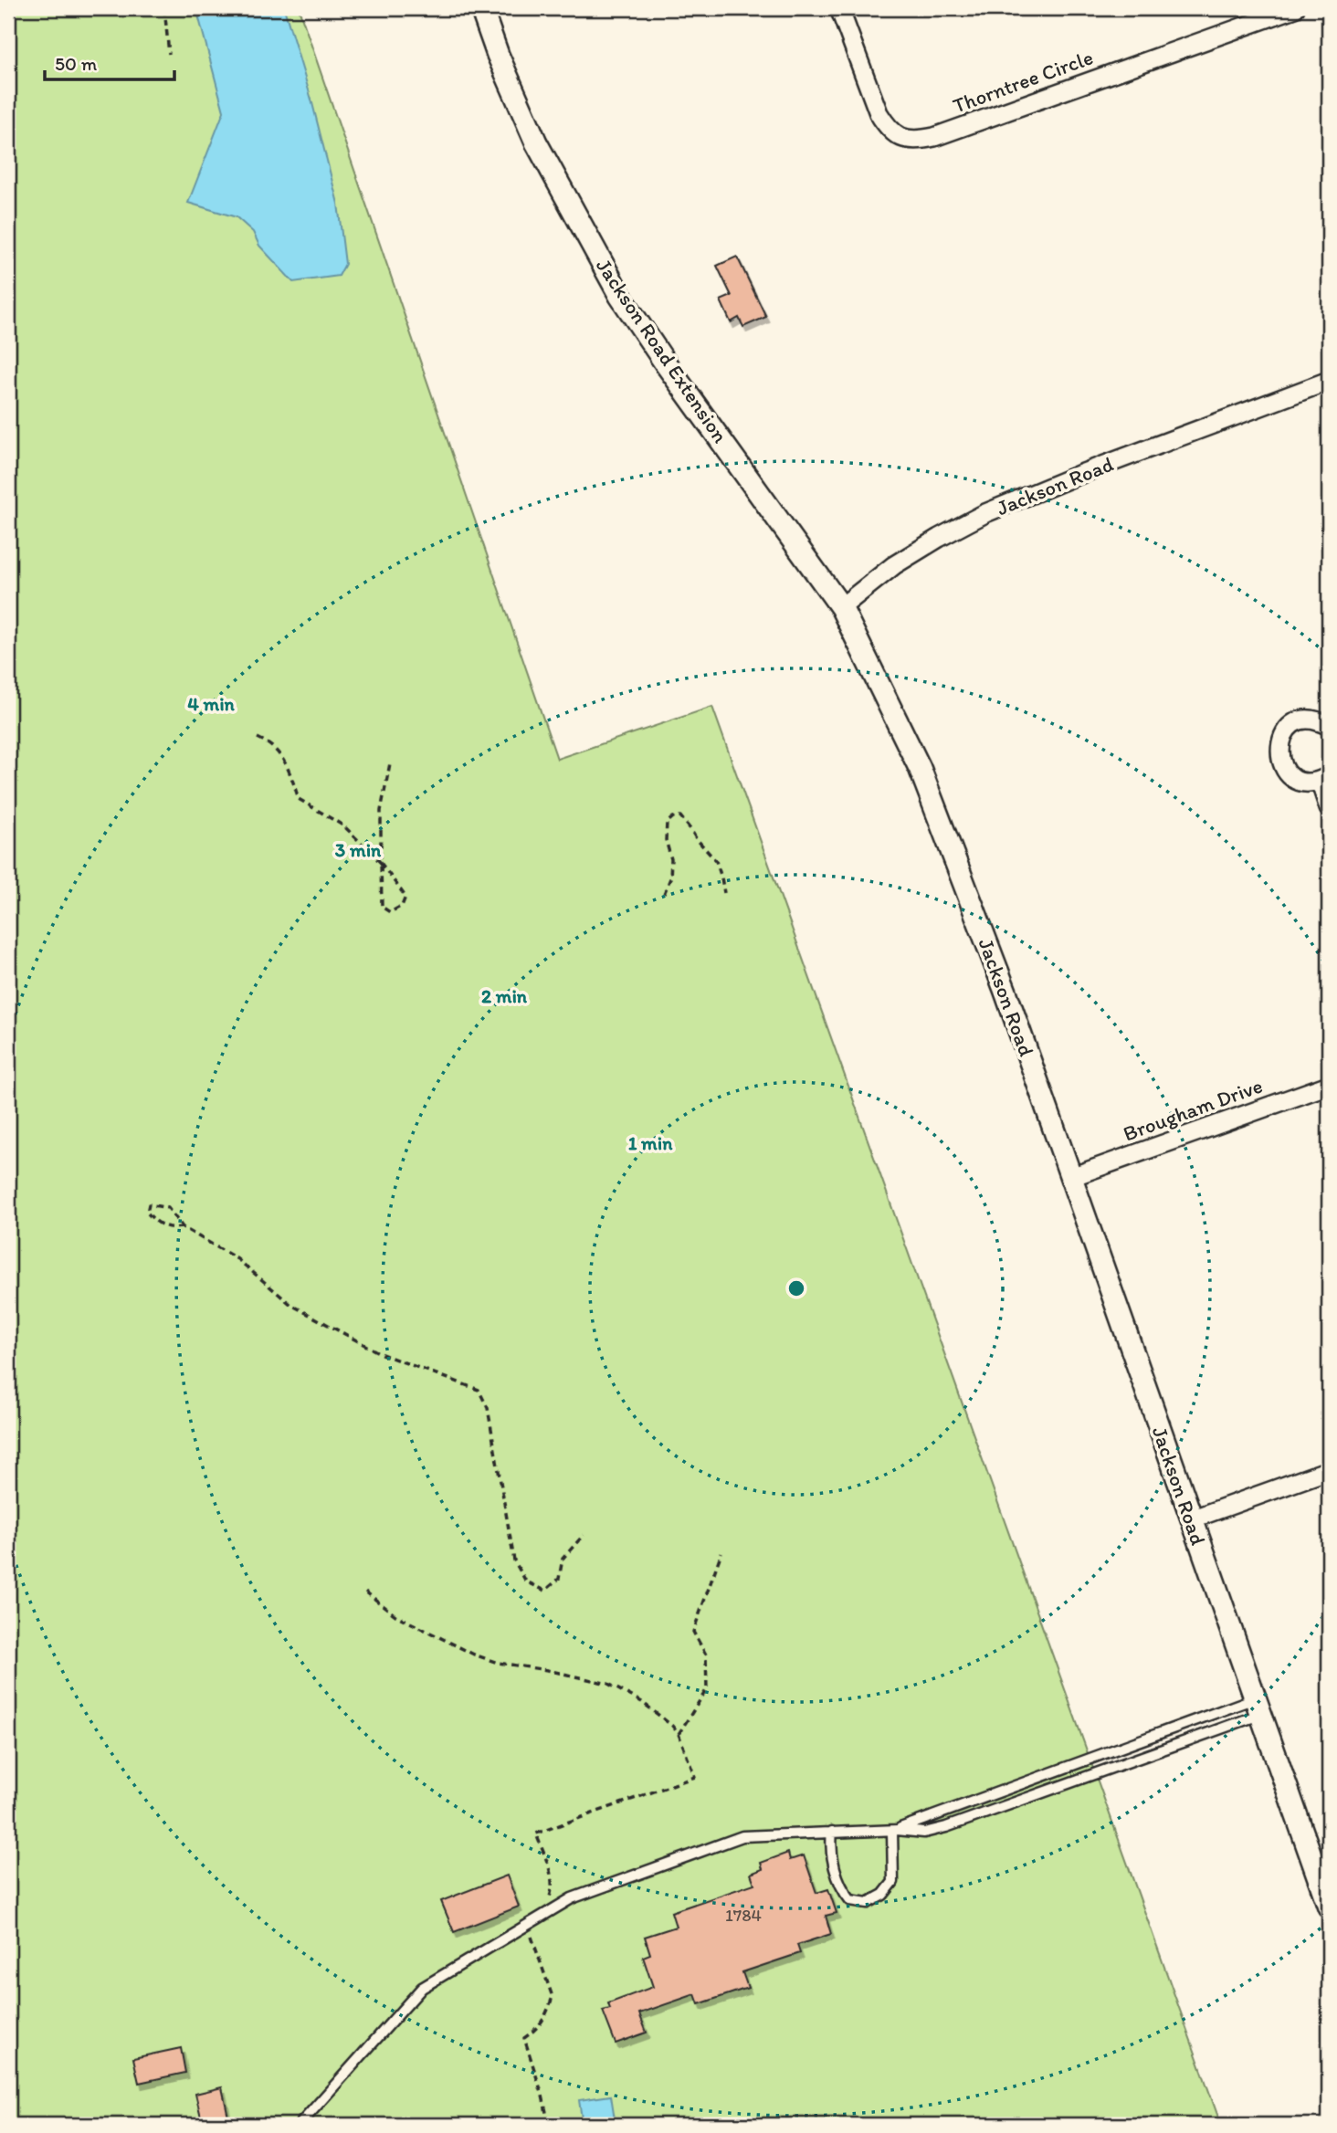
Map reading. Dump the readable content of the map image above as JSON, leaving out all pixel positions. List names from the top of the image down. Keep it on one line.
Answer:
{"streets":{"street":["Thorntree Circle","Jackson Road Extension","Jackson Road","Brougham Drive"]},"crossings":[["Jackson Road Extension","Jackson Road"],["Jackson Road","Brougham Drive"]],"house_numbers":["1784"],"scale_bar":"50 m","rings":["4 min","3 min","2 min","1 min"]}
